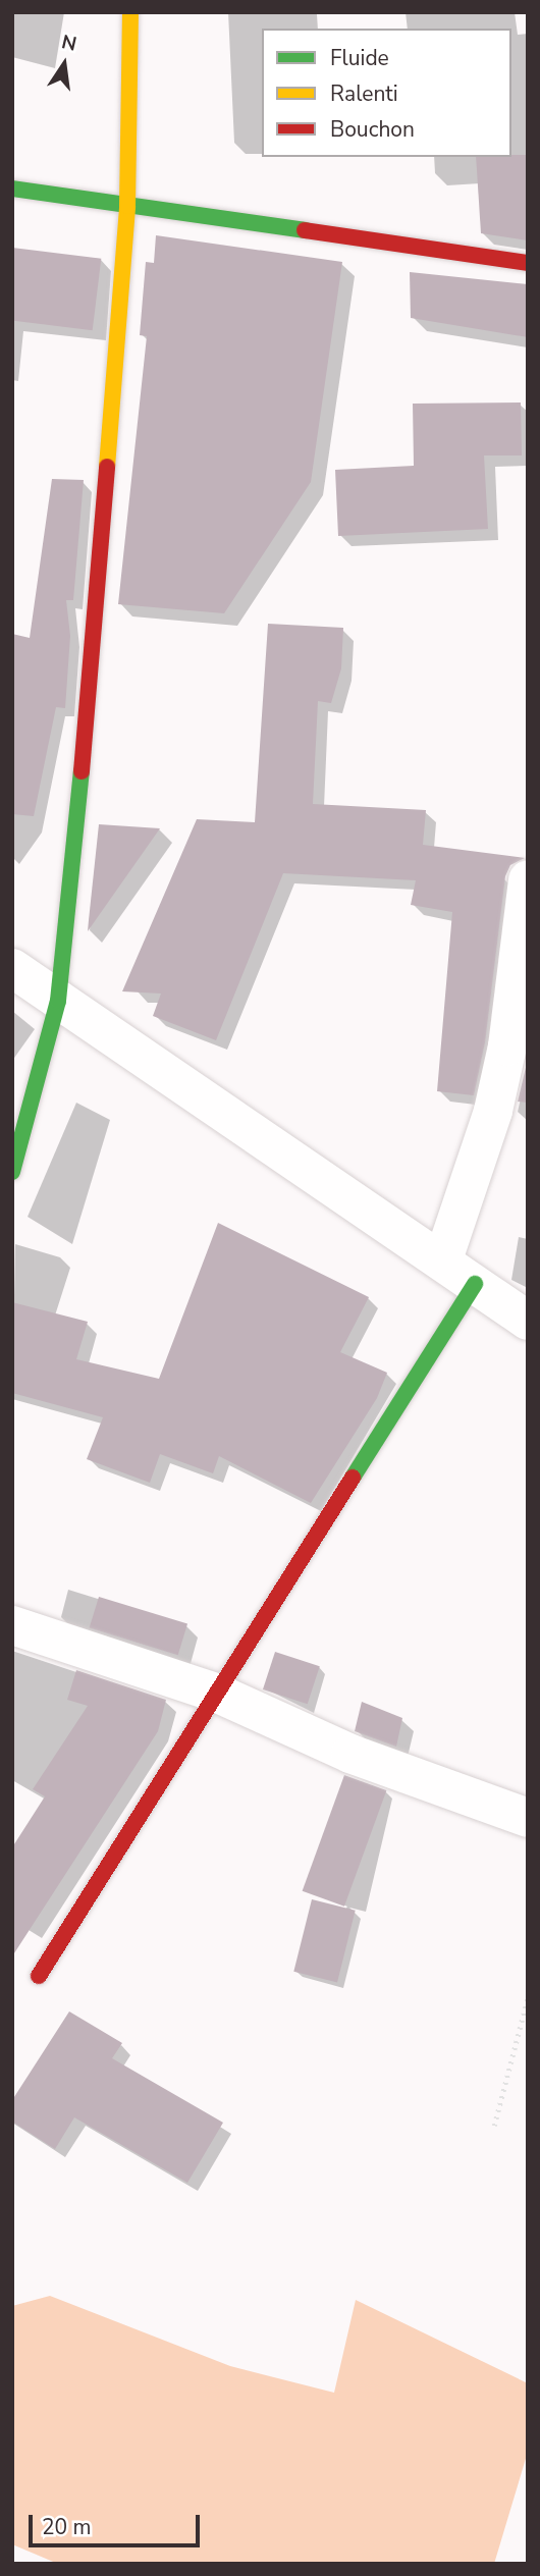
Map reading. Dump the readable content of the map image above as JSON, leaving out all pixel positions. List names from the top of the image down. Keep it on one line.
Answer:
{"legend":["Fluide","Ralenti","Bouchon"],"scale_bar":"20 m","north":"top"}
